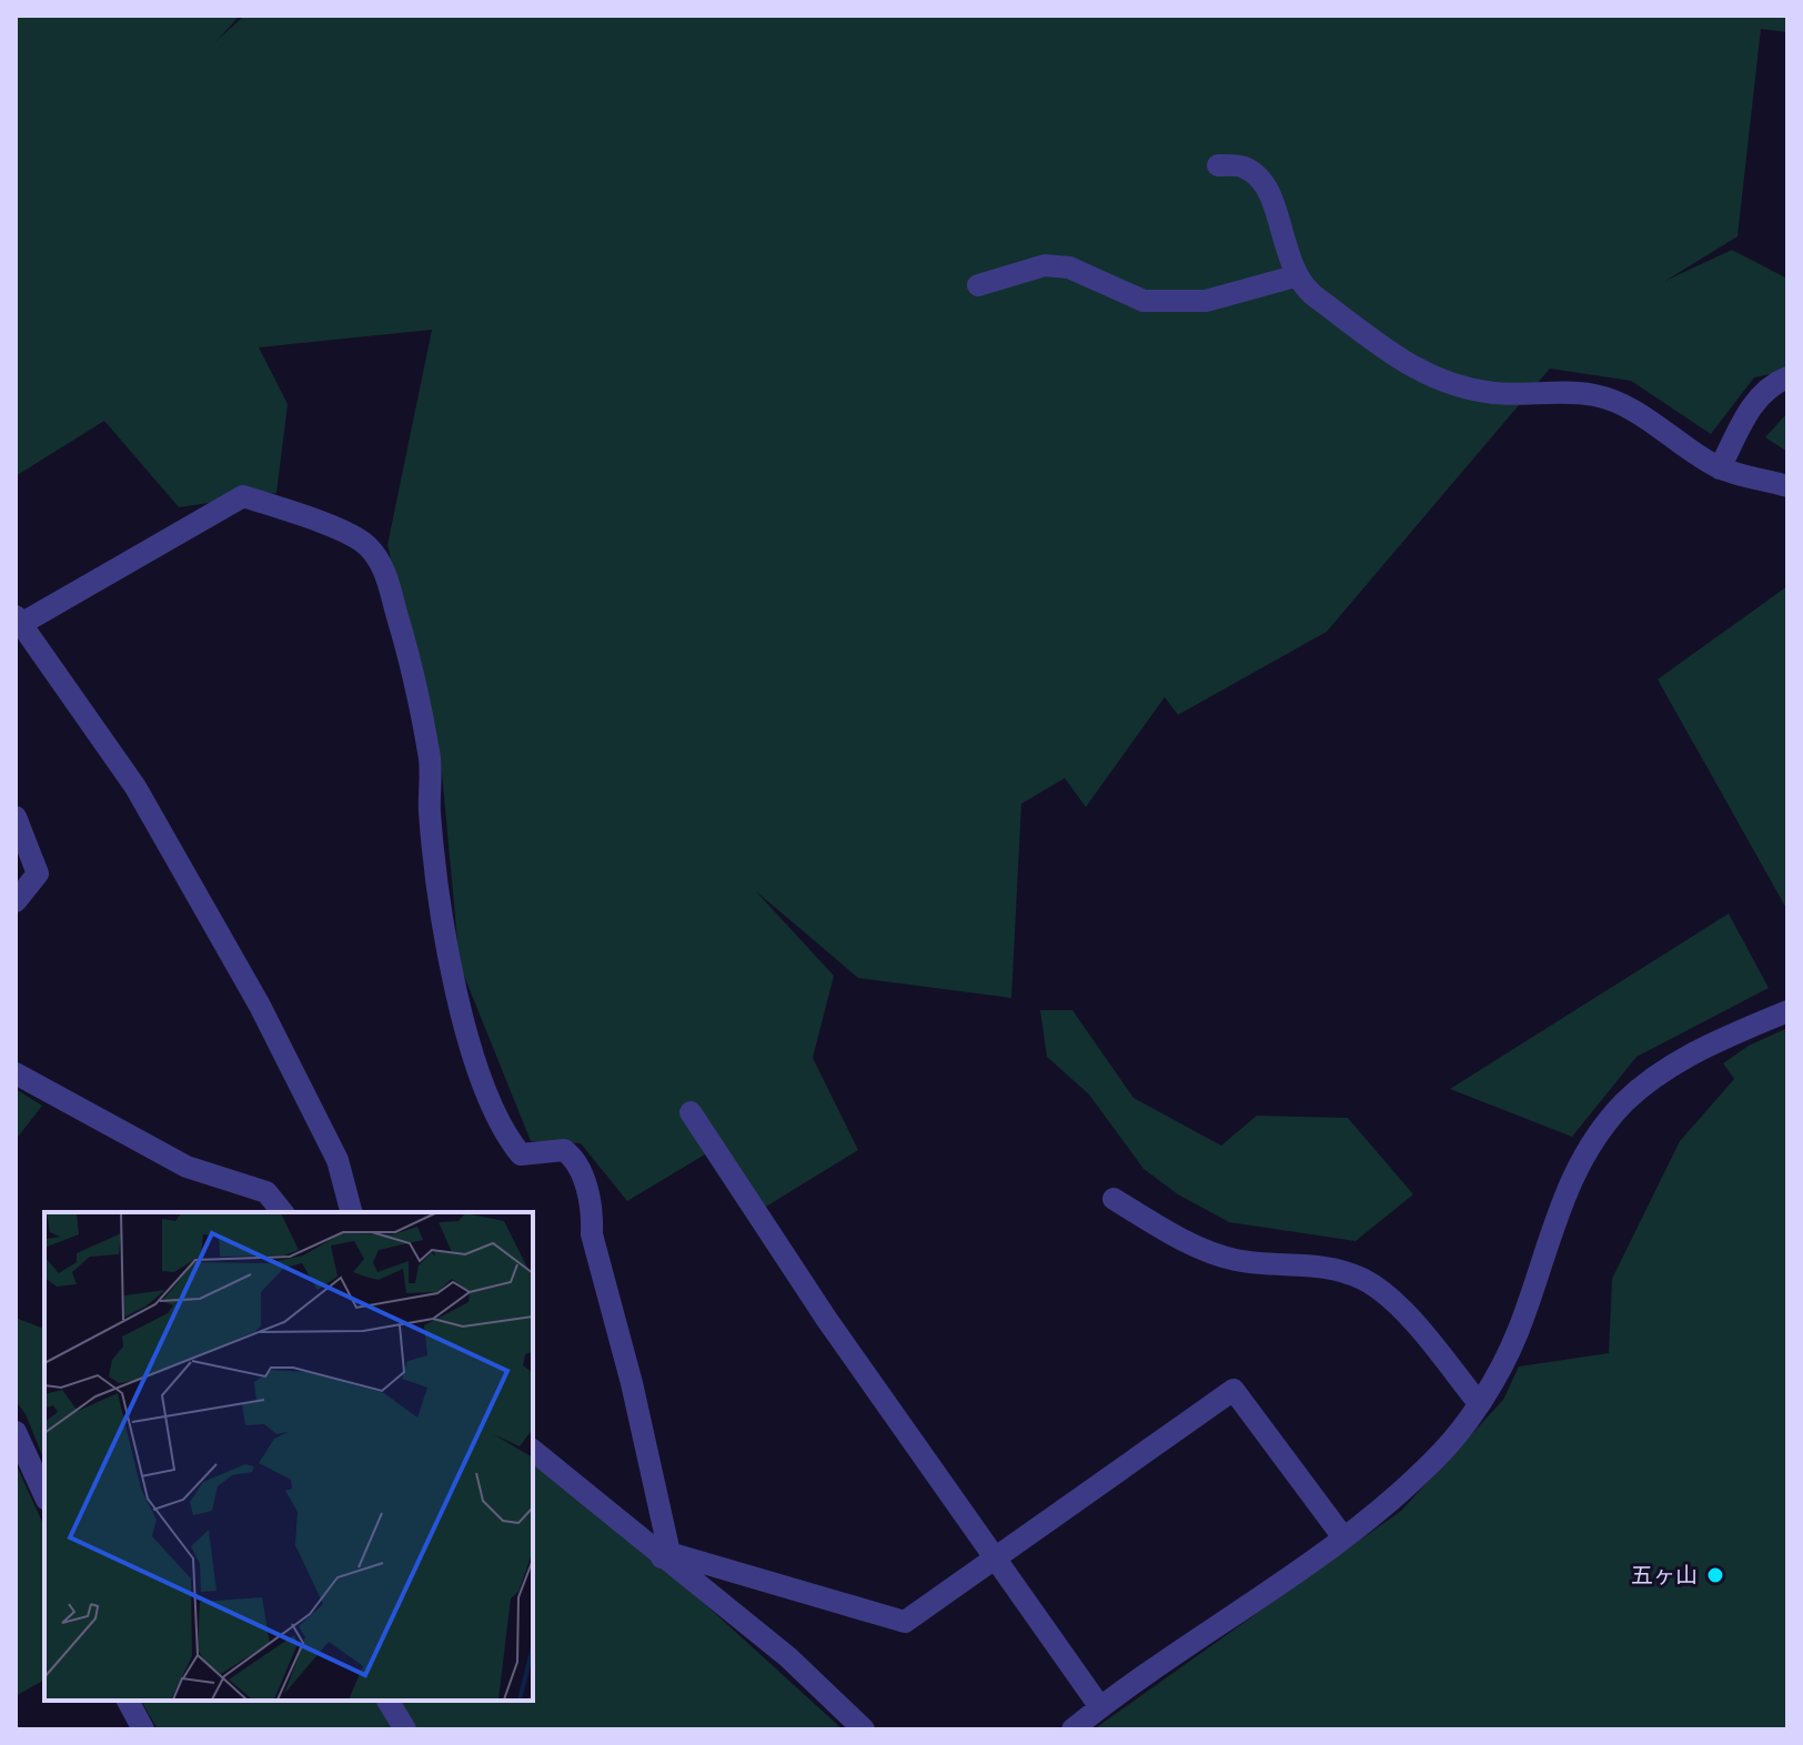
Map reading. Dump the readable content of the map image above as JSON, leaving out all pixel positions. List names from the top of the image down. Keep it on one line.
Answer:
{"places":["五ヶ山"]}
